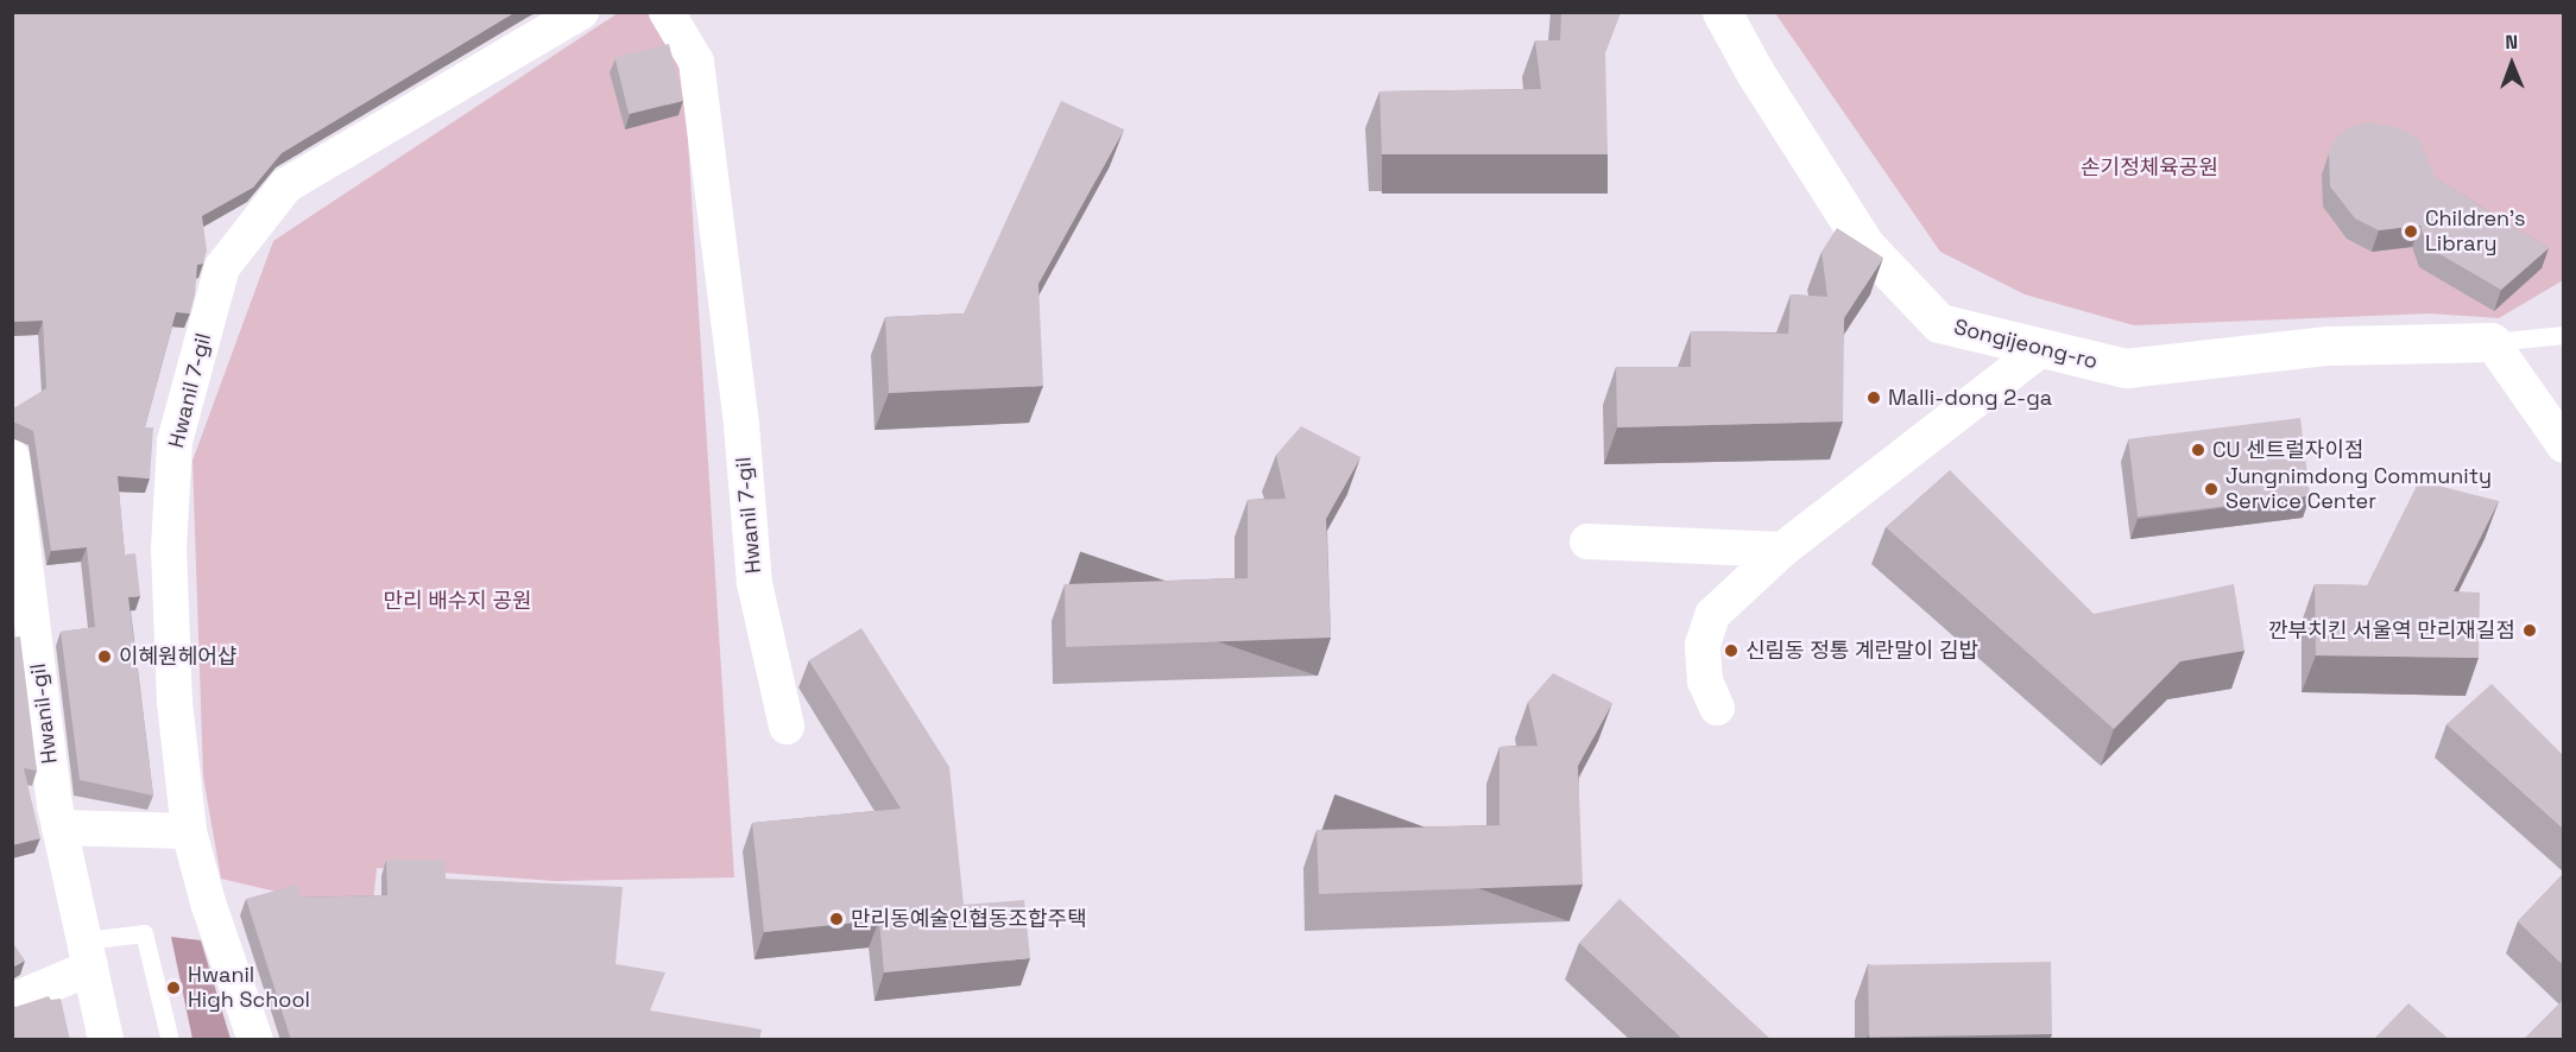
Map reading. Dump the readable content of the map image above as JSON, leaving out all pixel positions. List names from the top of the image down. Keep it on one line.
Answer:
{"streets":{"street":["Songijeong-ro","Hwanil 7-gil","Hwanil-gil"]},"parks":["손기정체육공원","만리 배수지 공원"],"places":["Children's Library","Malli-dong 2-ga","CU 센트럴자이점","Jungnimdong Community Service Center","깐부치킨 서울역 만리재길점","신림동 정통 계란말이 김밥","이혜원헤어샵","만리동예술인협동조합주택","Hwanil High School"],"north":"top"}
